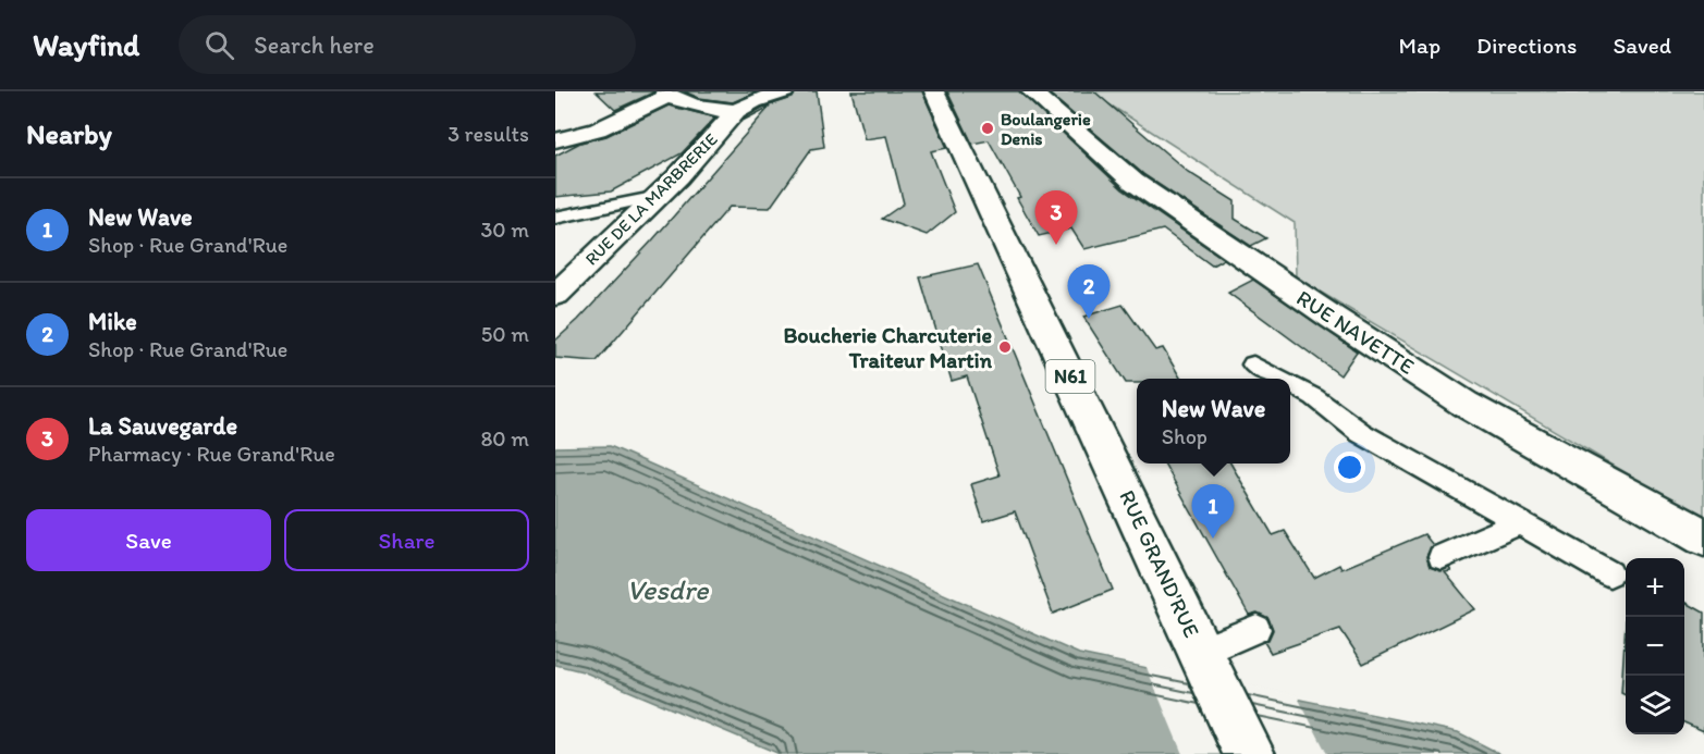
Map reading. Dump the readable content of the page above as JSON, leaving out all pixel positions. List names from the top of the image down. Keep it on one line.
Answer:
{"streets":{"street":["RUE DE LA MARBRERIE","RUE NAVETTE","N61","RUE GRAND'RUE"]},"water":["Vesdre"],"places":["Boulangerie Denis","Boucherie Charcuterie Traiteur Martin"],"page":{"header":"Wayfind","search":"Search here","nav":["Map","Directions","Saved"],"heading":["Nearby","3 results"],"list":[{"mark":"1","name":"New Wave","note":"Shop · Rue Grand'Rue","value":"30 m"},{"mark":"2","name":"Mike","note":"Shop · Rue Grand'Rue","value":"50 m"},{"mark":"3","name":"La Sauvegarde","note":"Pharmacy · Rue Grand'Rue","value":"80 m"}],"pins":["3","2","1"],"popup":["New Wave","Shop"],"buttons":["Save","Share"],"map_buttons":["+","−"]}}
